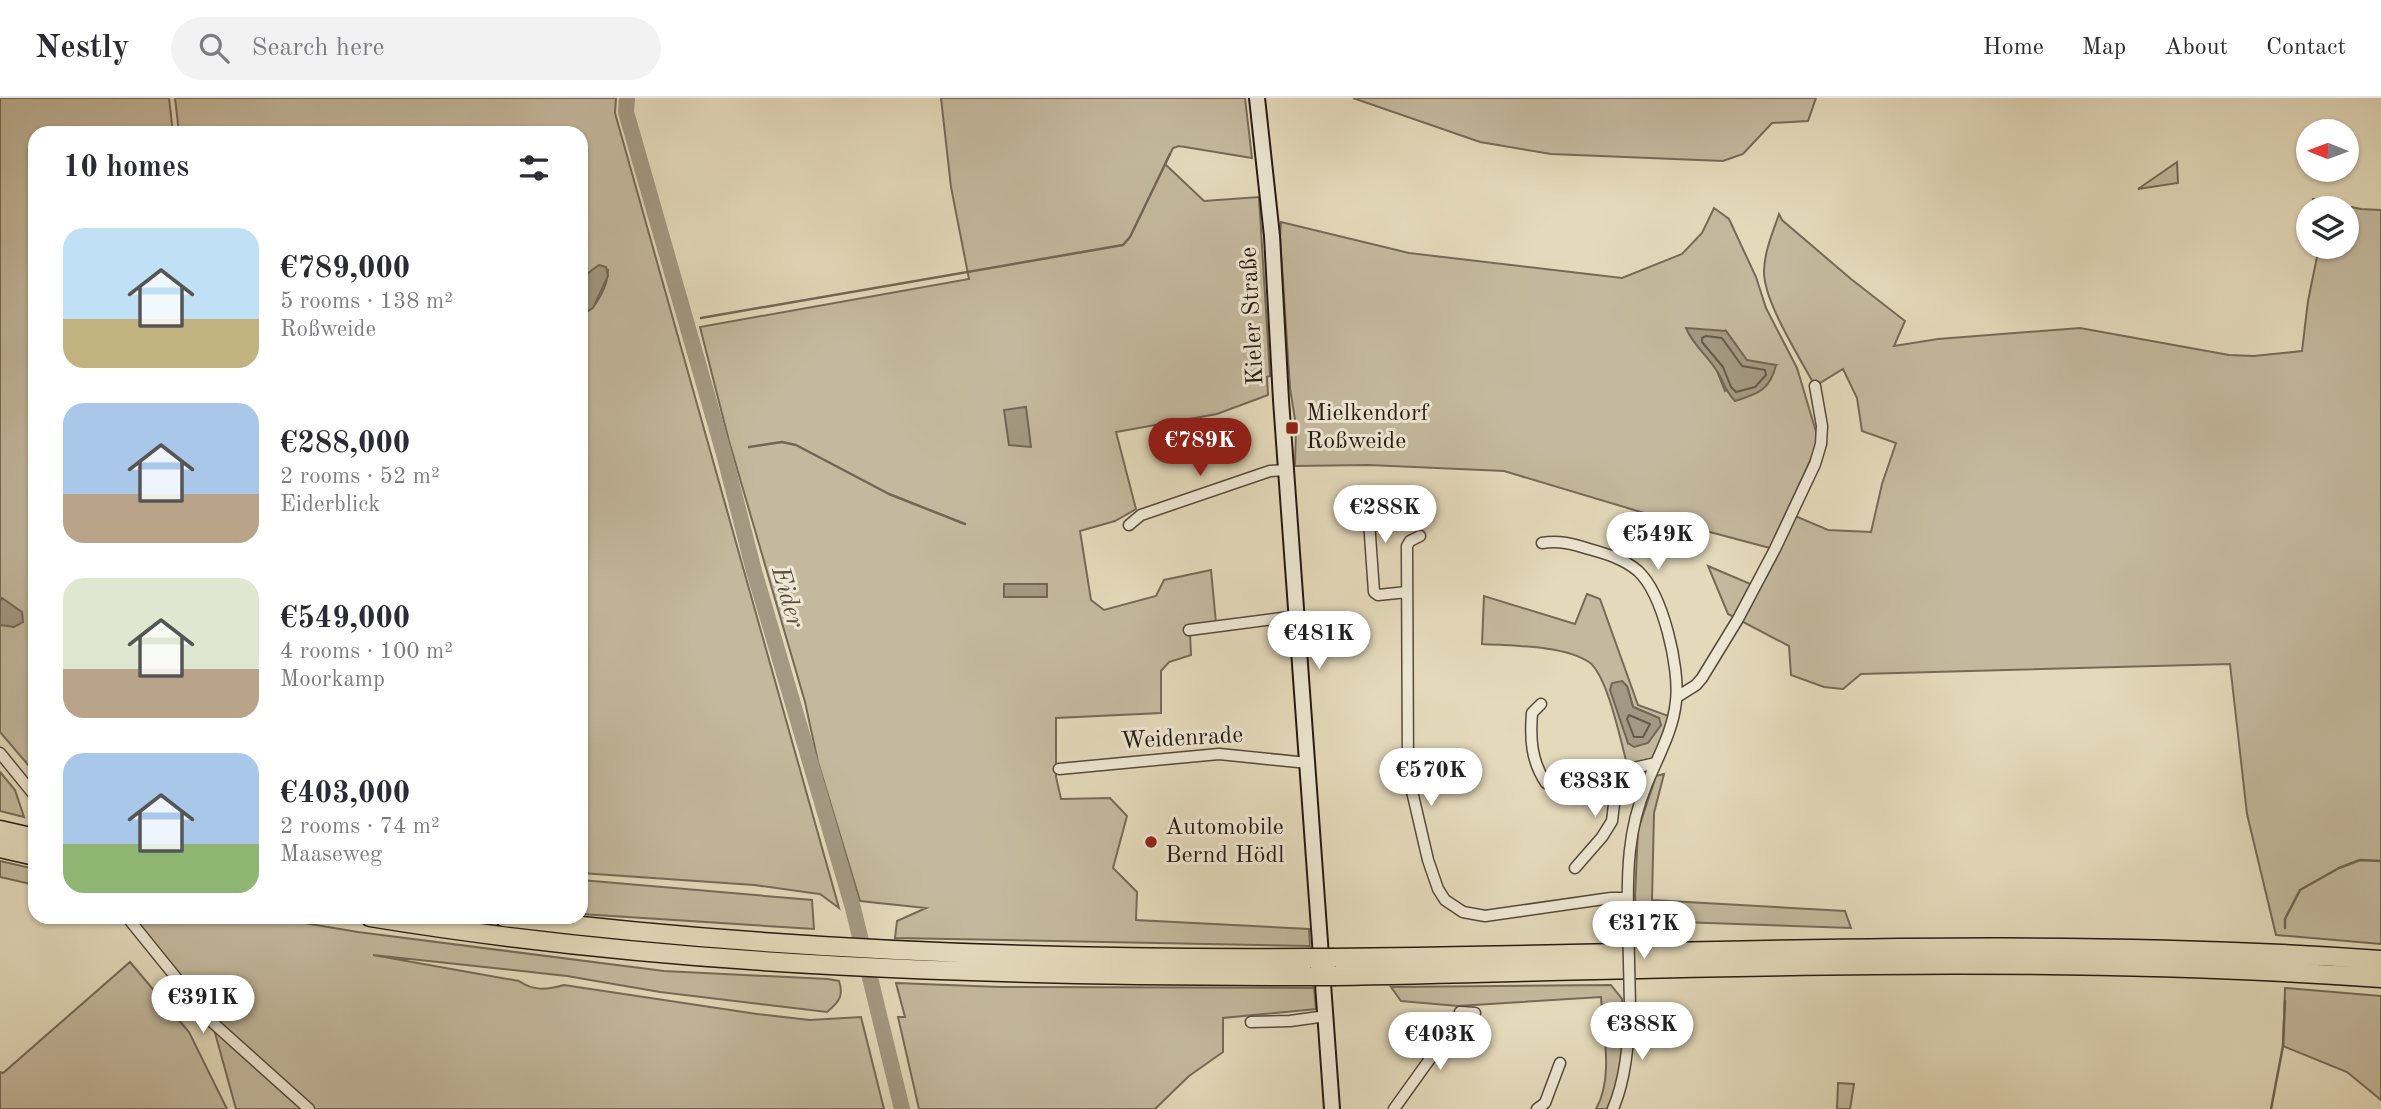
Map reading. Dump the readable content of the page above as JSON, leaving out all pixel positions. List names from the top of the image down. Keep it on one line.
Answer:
{"streets":{"street":["Kieler Straße","Weidenrade"]},"crossings":[["Kieler Straße","Weidenrade"]],"water":["Eider"],"places":{"transit":["Mielkendorf Roßweide"],"other":["Automobile Bernd Hödl"]},"north":"left","page":{"header":"Nestly","search":"Search here","nav":["Home","Map","About","Contact"],"heading":"10 homes","list":[{"name":"€789,000","note":"5 rooms · 138 m² · Roßweide"},{"name":"€288,000","note":"2 rooms · 52 m² · Eiderblick"},{"name":"€549,000","note":"4 rooms · 100 m² · Moorkamp"},{"name":"€403,000","note":"2 rooms · 74 m² · Maaseweg"}],"price":["€789K","€288K","€549K","€481K","€570K","€383K","€317K","€391K","€388K","€403K"]}}
